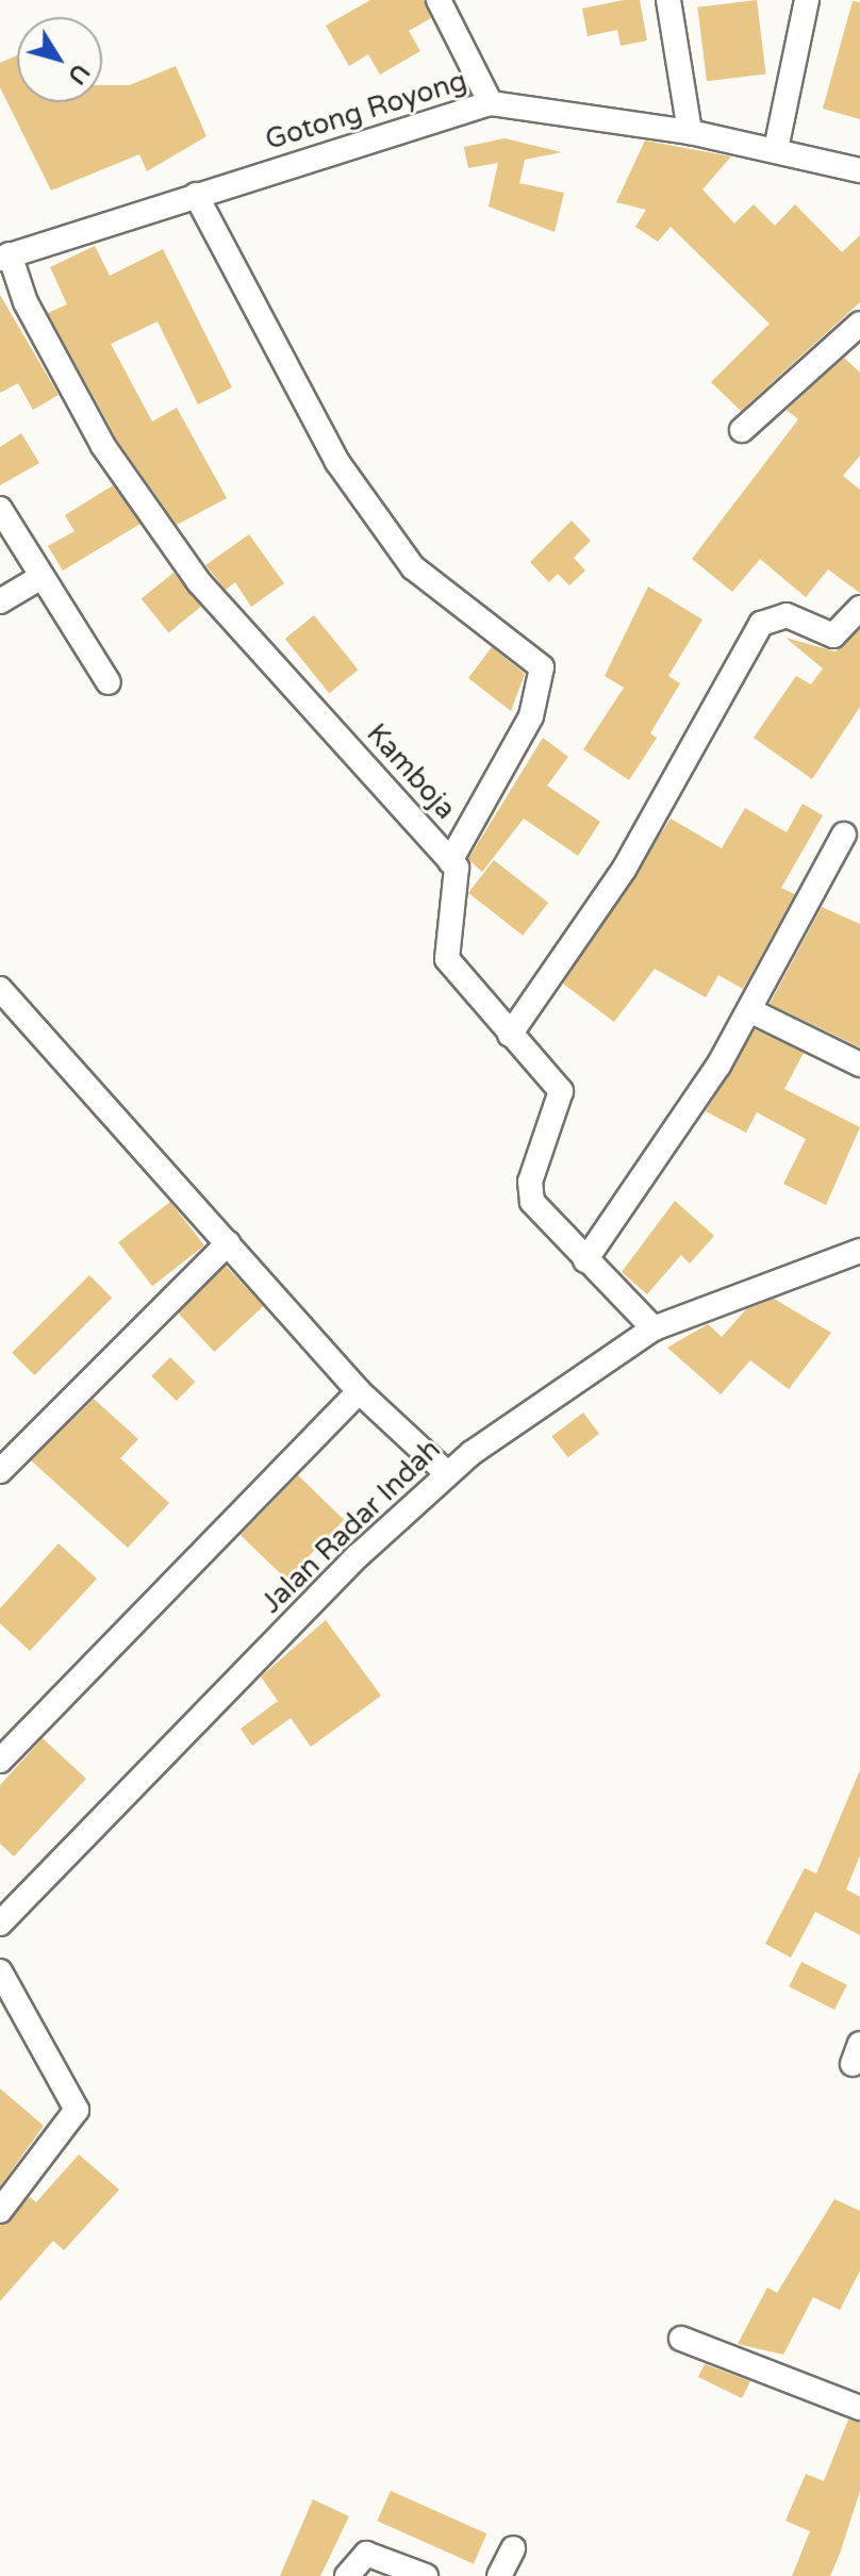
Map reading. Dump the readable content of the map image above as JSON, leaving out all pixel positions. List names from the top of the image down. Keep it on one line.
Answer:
{"streets":{"street":["Gotong Royong","Kamboja","Jalan Radar Indah"]},"crossings":[["Gotong Royong","Kamboja"],["Kamboja","Jalan Radar Indah"]],"north":"bottom right"}
